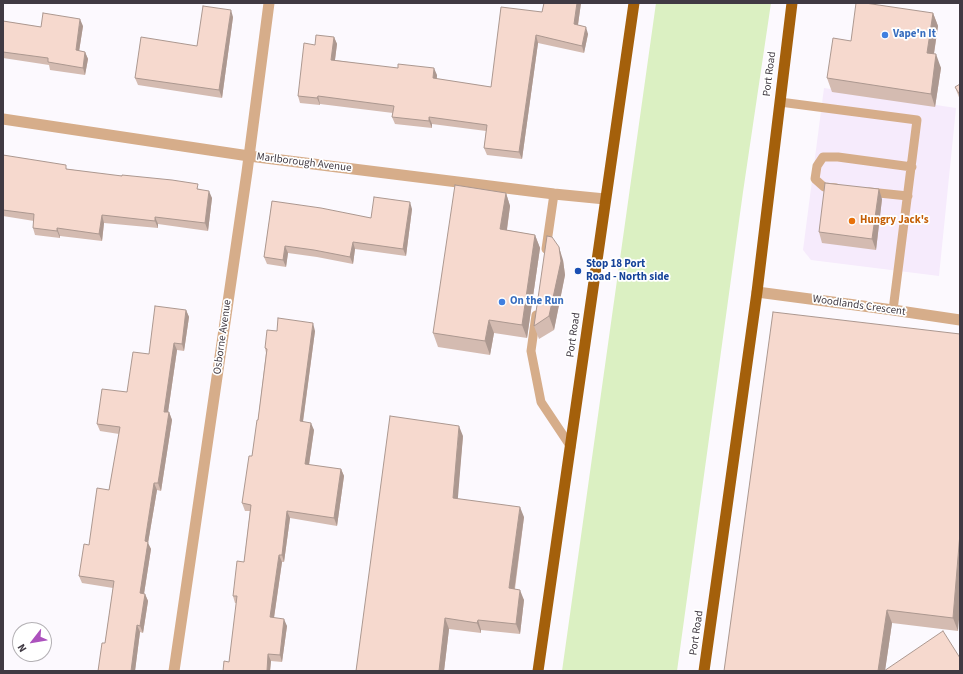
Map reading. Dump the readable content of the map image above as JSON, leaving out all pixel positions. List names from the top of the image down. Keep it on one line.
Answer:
{"streets":{"highway":["Port Road"],"street":["Marlborough Avenue","Woodlands Crescent","Osborne Avenue"]},"crossings":[["Port Road","Marlborough Avenue"],["Port Road","Woodlands Crescent"],["Marlborough Avenue","Osborne Avenue"]],"places":["Vape'n It","Hungry Jack's","Stop 18 Port Road - North side","On the Run"],"north":"bottom left"}
